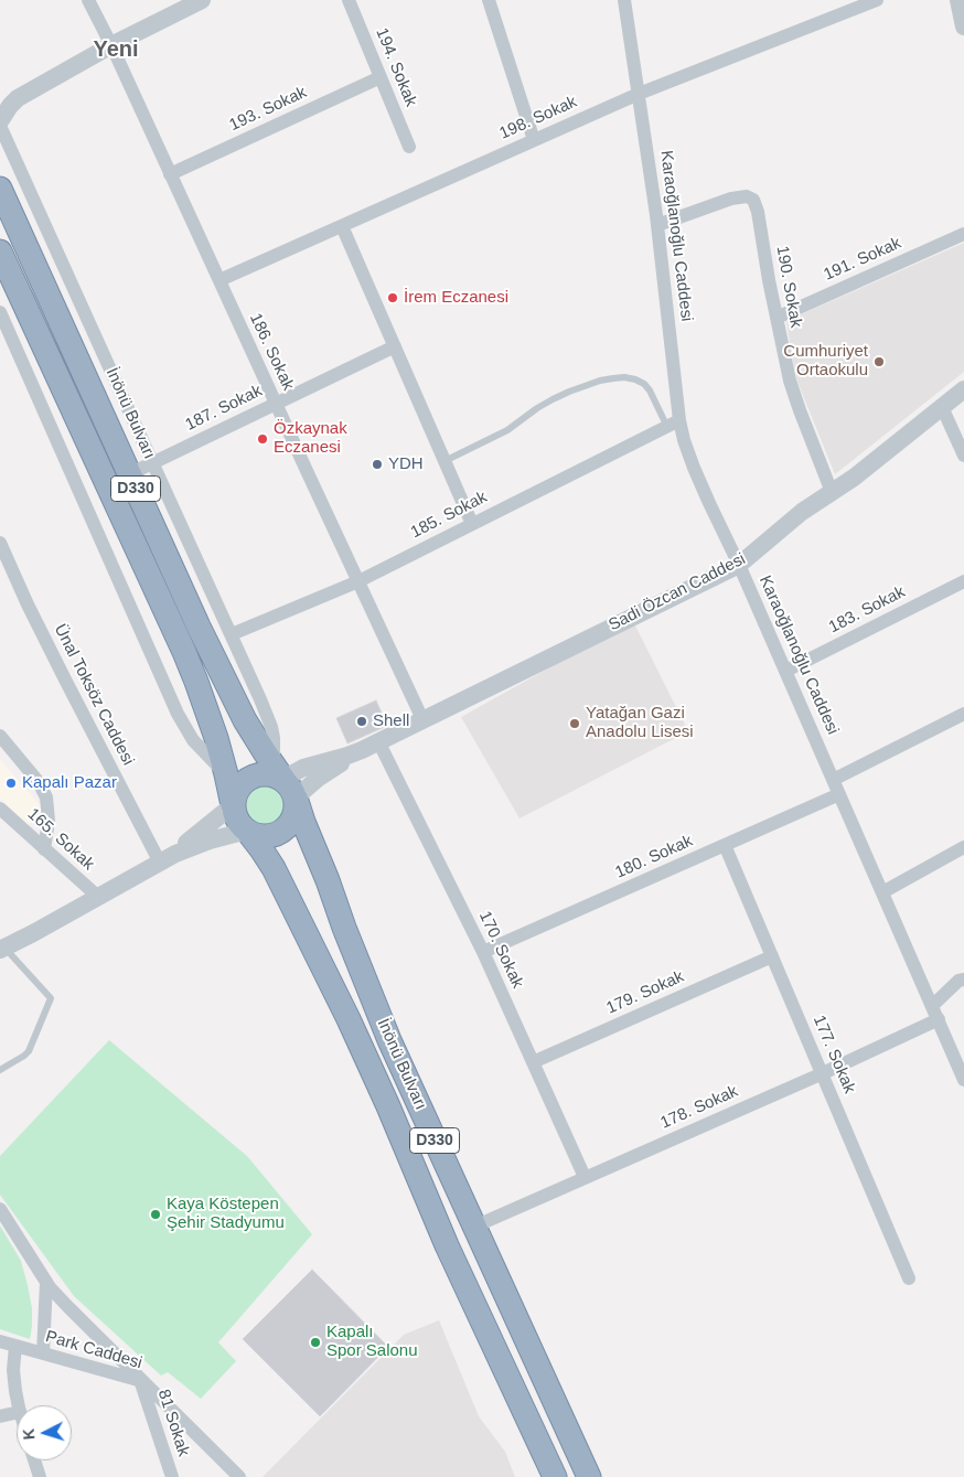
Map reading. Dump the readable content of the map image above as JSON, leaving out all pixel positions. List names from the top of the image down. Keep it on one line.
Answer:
{"streets":{"highway":["İnönü Bulvarı","D330"],"street":["194. Sokak","193. Sokak","198. Sokak","Karaoğlanoğlu Caddesi","191. Sokak","190. Sokak","186. Sokak","187. Sokak","185. Sokak","Sadi Özcan Caddesi","183. Sokak","Ünal Toksöz Caddesi","165. Sokak","180. Sokak","170. Sokak","179. Sokak","177. Sokak","178. Sokak","Park Caddesi","81 Sokak"]},"crossings":[["194. Sokak","193. Sokak"],["193. Sokak","186. Sokak"],["198. Sokak","Karaoğlanoğlu Caddesi"],["198. Sokak","186. Sokak"],["Karaoğlanoğlu Caddesi","190. Sokak"],["Karaoğlanoğlu Caddesi","185. Sokak"],["Karaoğlanoğlu Caddesi","Sadi Özcan Caddesi"],["Karaoğlanoğlu Caddesi","183. Sokak"],["Karaoğlanoğlu Caddesi","180. Sokak"],["Karaoğlanoğlu Caddesi","178. Sokak"],["191. Sokak","190. Sokak"],["190. Sokak","Sadi Özcan Caddesi"],["186. Sokak","187. Sokak"],["186. Sokak","185. Sokak"],["186. Sokak","Sadi Özcan Caddesi"],["187. Sokak","İnönü Bulvarı"],["İnönü Bulvarı","D330"],["İnönü Bulvarı","185. Sokak"],["İnönü Bulvarı","Sadi Özcan Caddesi"],["İnönü Bulvarı","178. Sokak"],["D330","Sadi Özcan Caddesi"],["Sadi Özcan Caddesi","170. Sokak"],["180. Sokak","170. Sokak"],["180. Sokak","177. Sokak"],["170. Sokak","179. Sokak"],["170. Sokak","178. Sokak"],["179. Sokak","177. Sokak"],["177. Sokak","178. Sokak"],["Park Caddesi","81 Sokak"]],"districts":["Yeni"],"places":["İrem Eczanesi","Cumhuriyet Ortaokulu","Özkaynak Eczanesi","YDH","Shell","Yatağan Gazi Anadolu Lisesi","Kapalı Pazar","Kaya Köstepen Şehir Stadyumu","Kapalı Spor Salonu"],"north":"left"}
